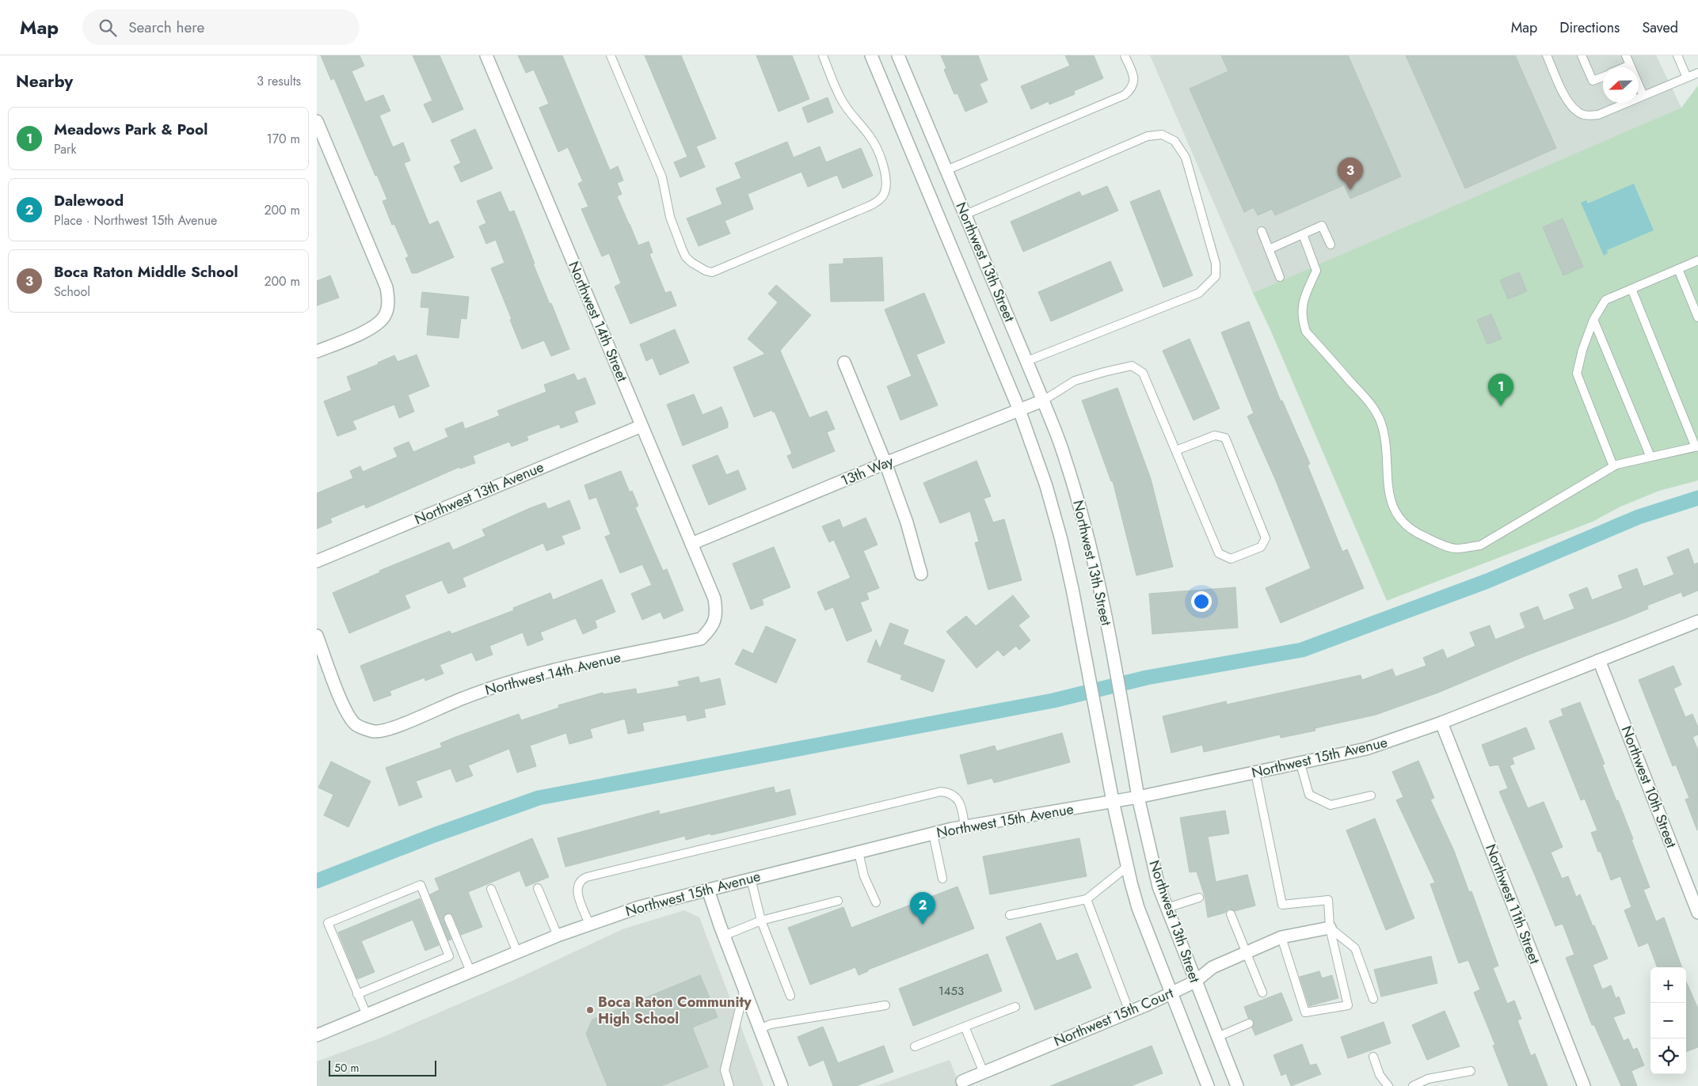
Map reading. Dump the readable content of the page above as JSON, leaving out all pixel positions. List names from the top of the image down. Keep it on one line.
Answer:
{"streets":{"street":["Northwest 13th Street","Northwest 14th Street","13th Way","Northwest 13th Avenue","Northwest 14th Avenue","Northwest 15th Avenue","Northwest 10th Street","Northwest 11th Street","Northwest 15th Court"]},"crossings":[["Northwest 13th Street","13th Way"],["Northwest 13th Street","Northwest 15th Avenue"],["Northwest 13th Street","Northwest 15th Court"],["Northwest 14th Street","13th Way"],["Northwest 14th Street","Northwest 13th Avenue"],["Northwest 14th Street","Northwest 14th Avenue"],["Northwest 15th Avenue","Northwest 10th Street"],["Northwest 15th Avenue","Northwest 11th Street"]],"places":["Boca Raton Community High School"],"house_numbers":["1453"],"scale_bar":"50 m","north":"left","page":{"header":"Map","search":"Search here","nav":["Map","Directions","Saved"],"heading":["Nearby","3 results"],"list":[{"mark":"1","name":"Meadows Park & Pool","note":"Park","value":"170 m"},{"mark":"2","name":"Dalewood","note":"Place · Northwest 15th Avenue","value":"200 m"},{"mark":"3","name":"Boca Raton Middle School","note":"School","value":"200 m"}],"pins":["3","1","2"],"map_buttons":["+","−"],"scale":"50 m"}}
